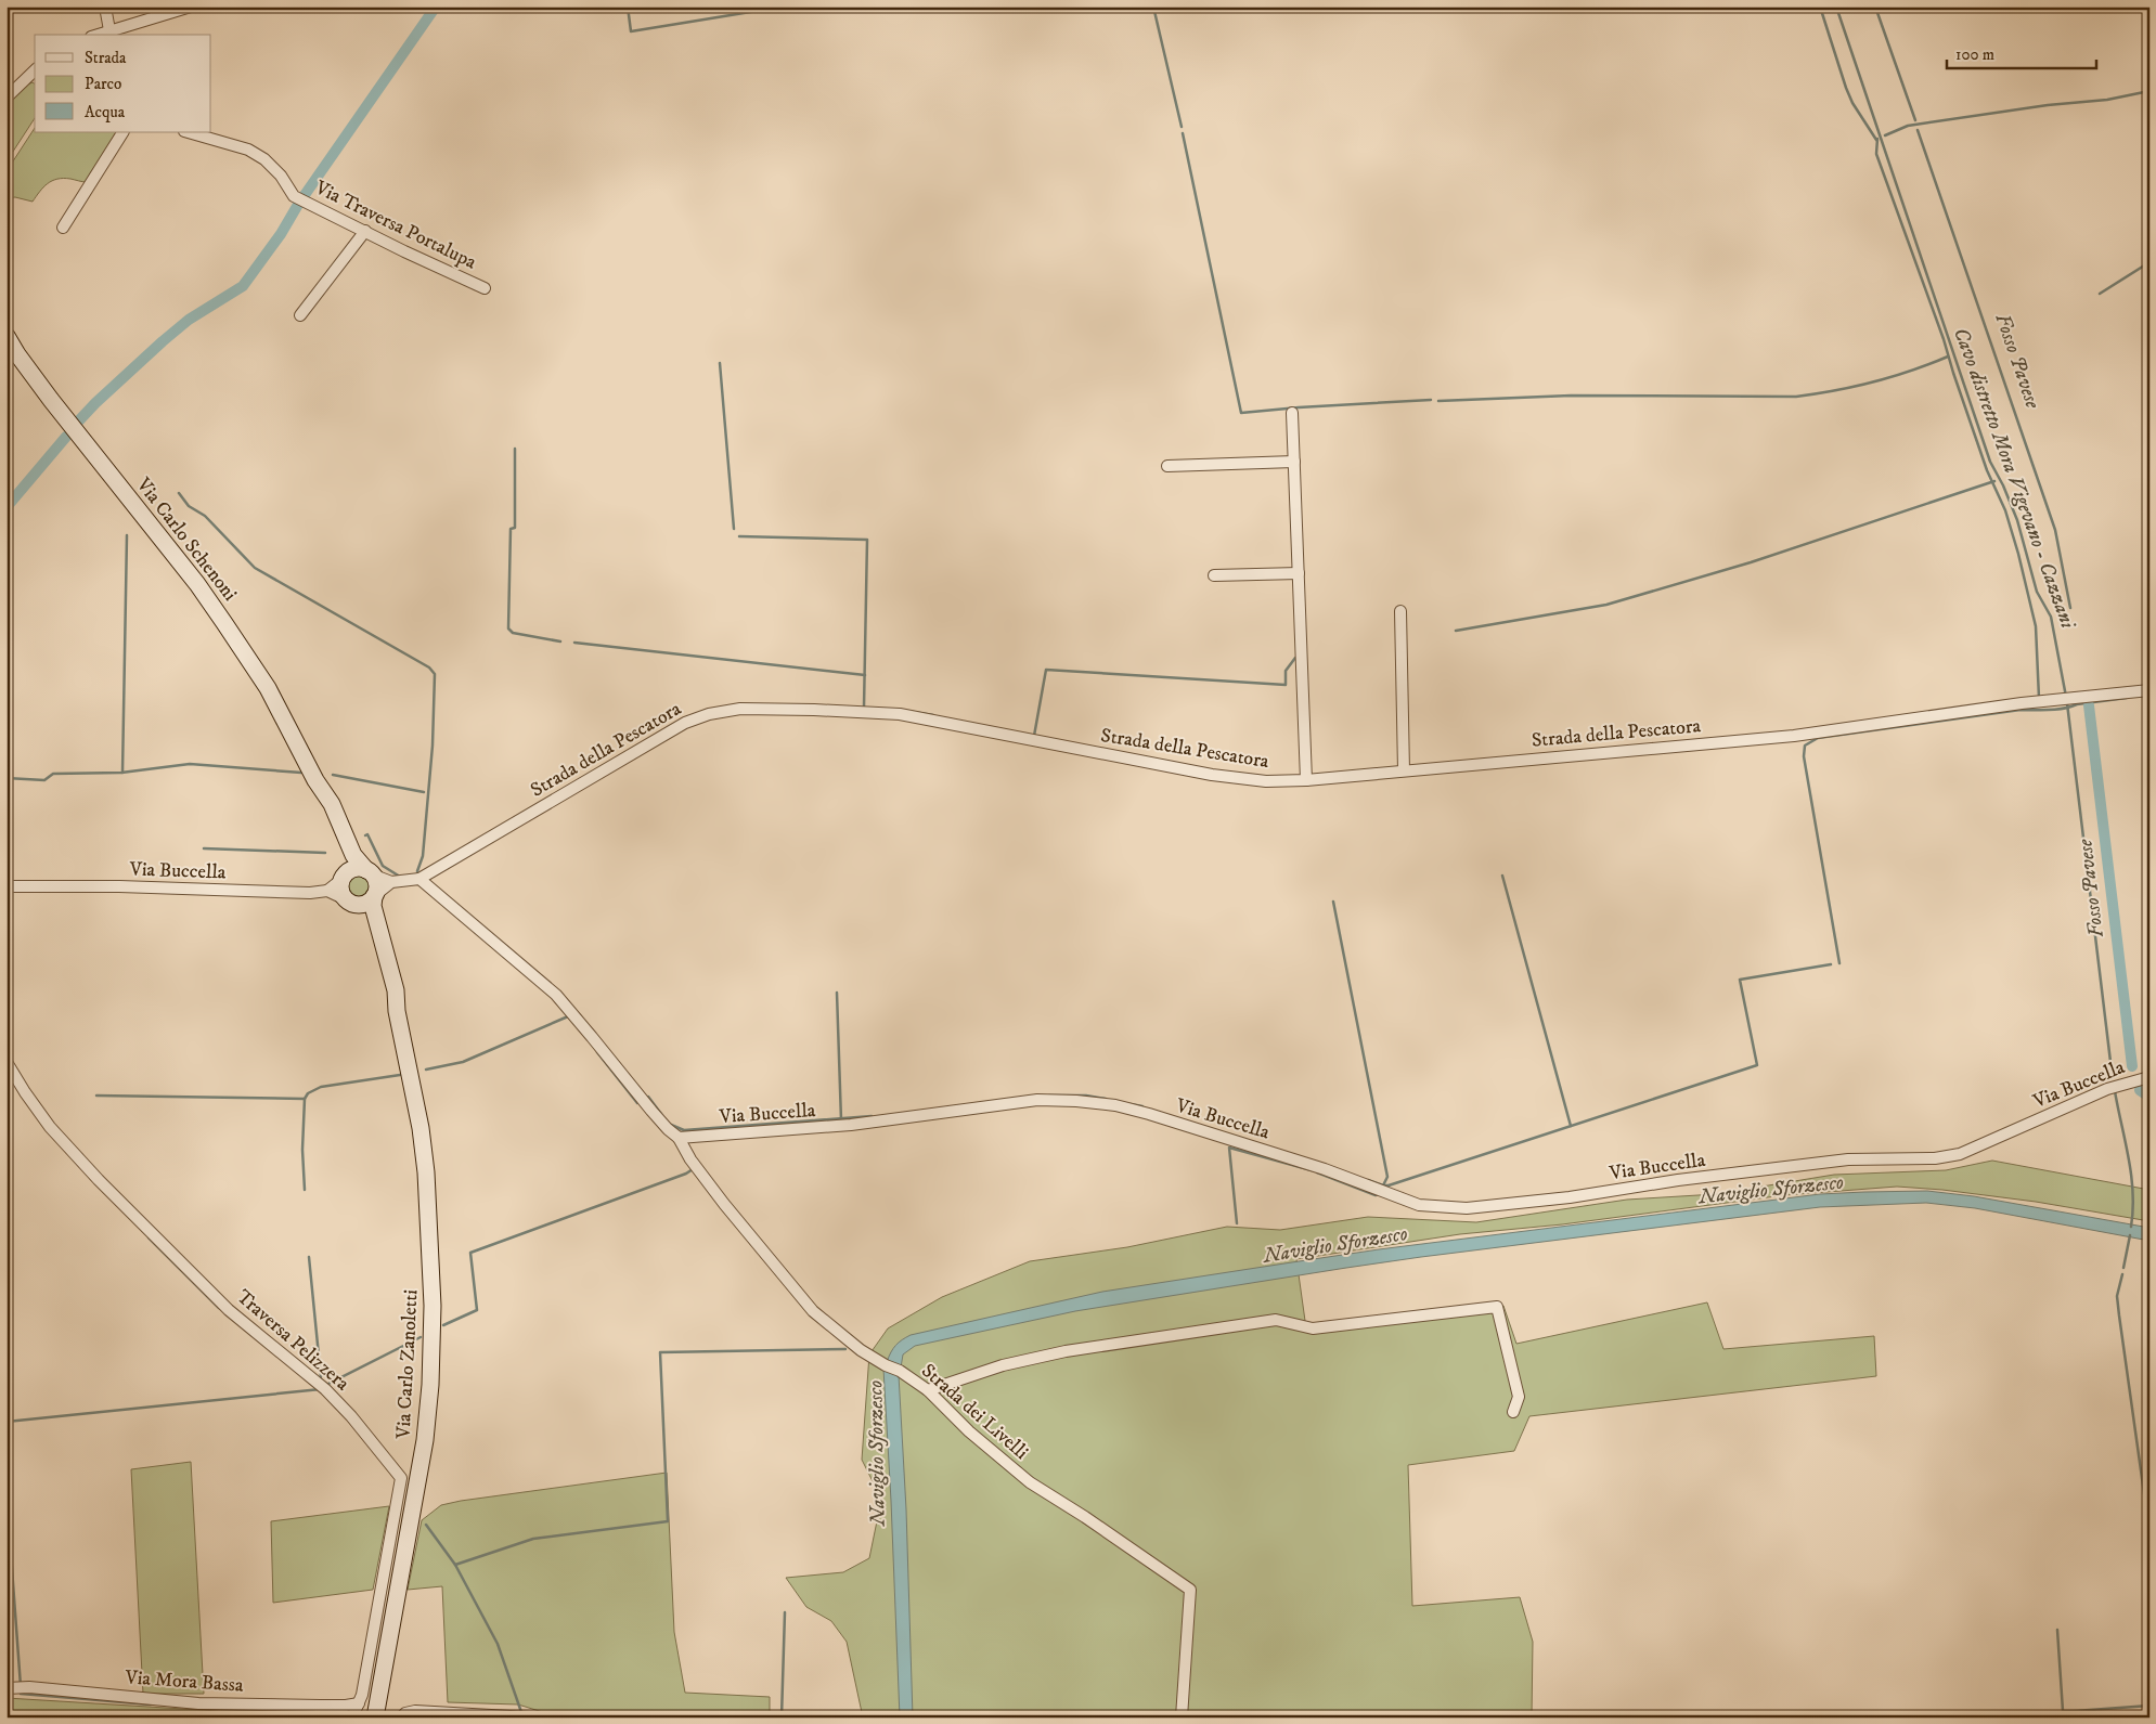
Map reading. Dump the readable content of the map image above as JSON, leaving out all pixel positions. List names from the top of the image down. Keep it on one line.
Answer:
{"streets":{"main road":["Via Carlo Schenoni","Via Carlo Zanoletti"],"street":["Via Traversa Portalupa","Strada della Pescatora","Via Buccella","Traversa Pelizzera","Strada dei Livelli","Via Mora Bassa"]},"crossings":[["Via Carlo Schenoni","Via Buccella"],["Via Carlo Schenoni","Via Carlo Zanoletti"],["Via Buccella","Via Carlo Zanoletti"],["Via Buccella","Strada dei Livelli"],["Traversa Pelizzera","Via Mora Bassa"]],"water":["Fosso Pavese","Cavo distretto Mora Vigevano - Cazzani","Naviglio Sforzesco"],"legend":["Strada","Parco","Acqua"],"scale_bar":"100 m"}
